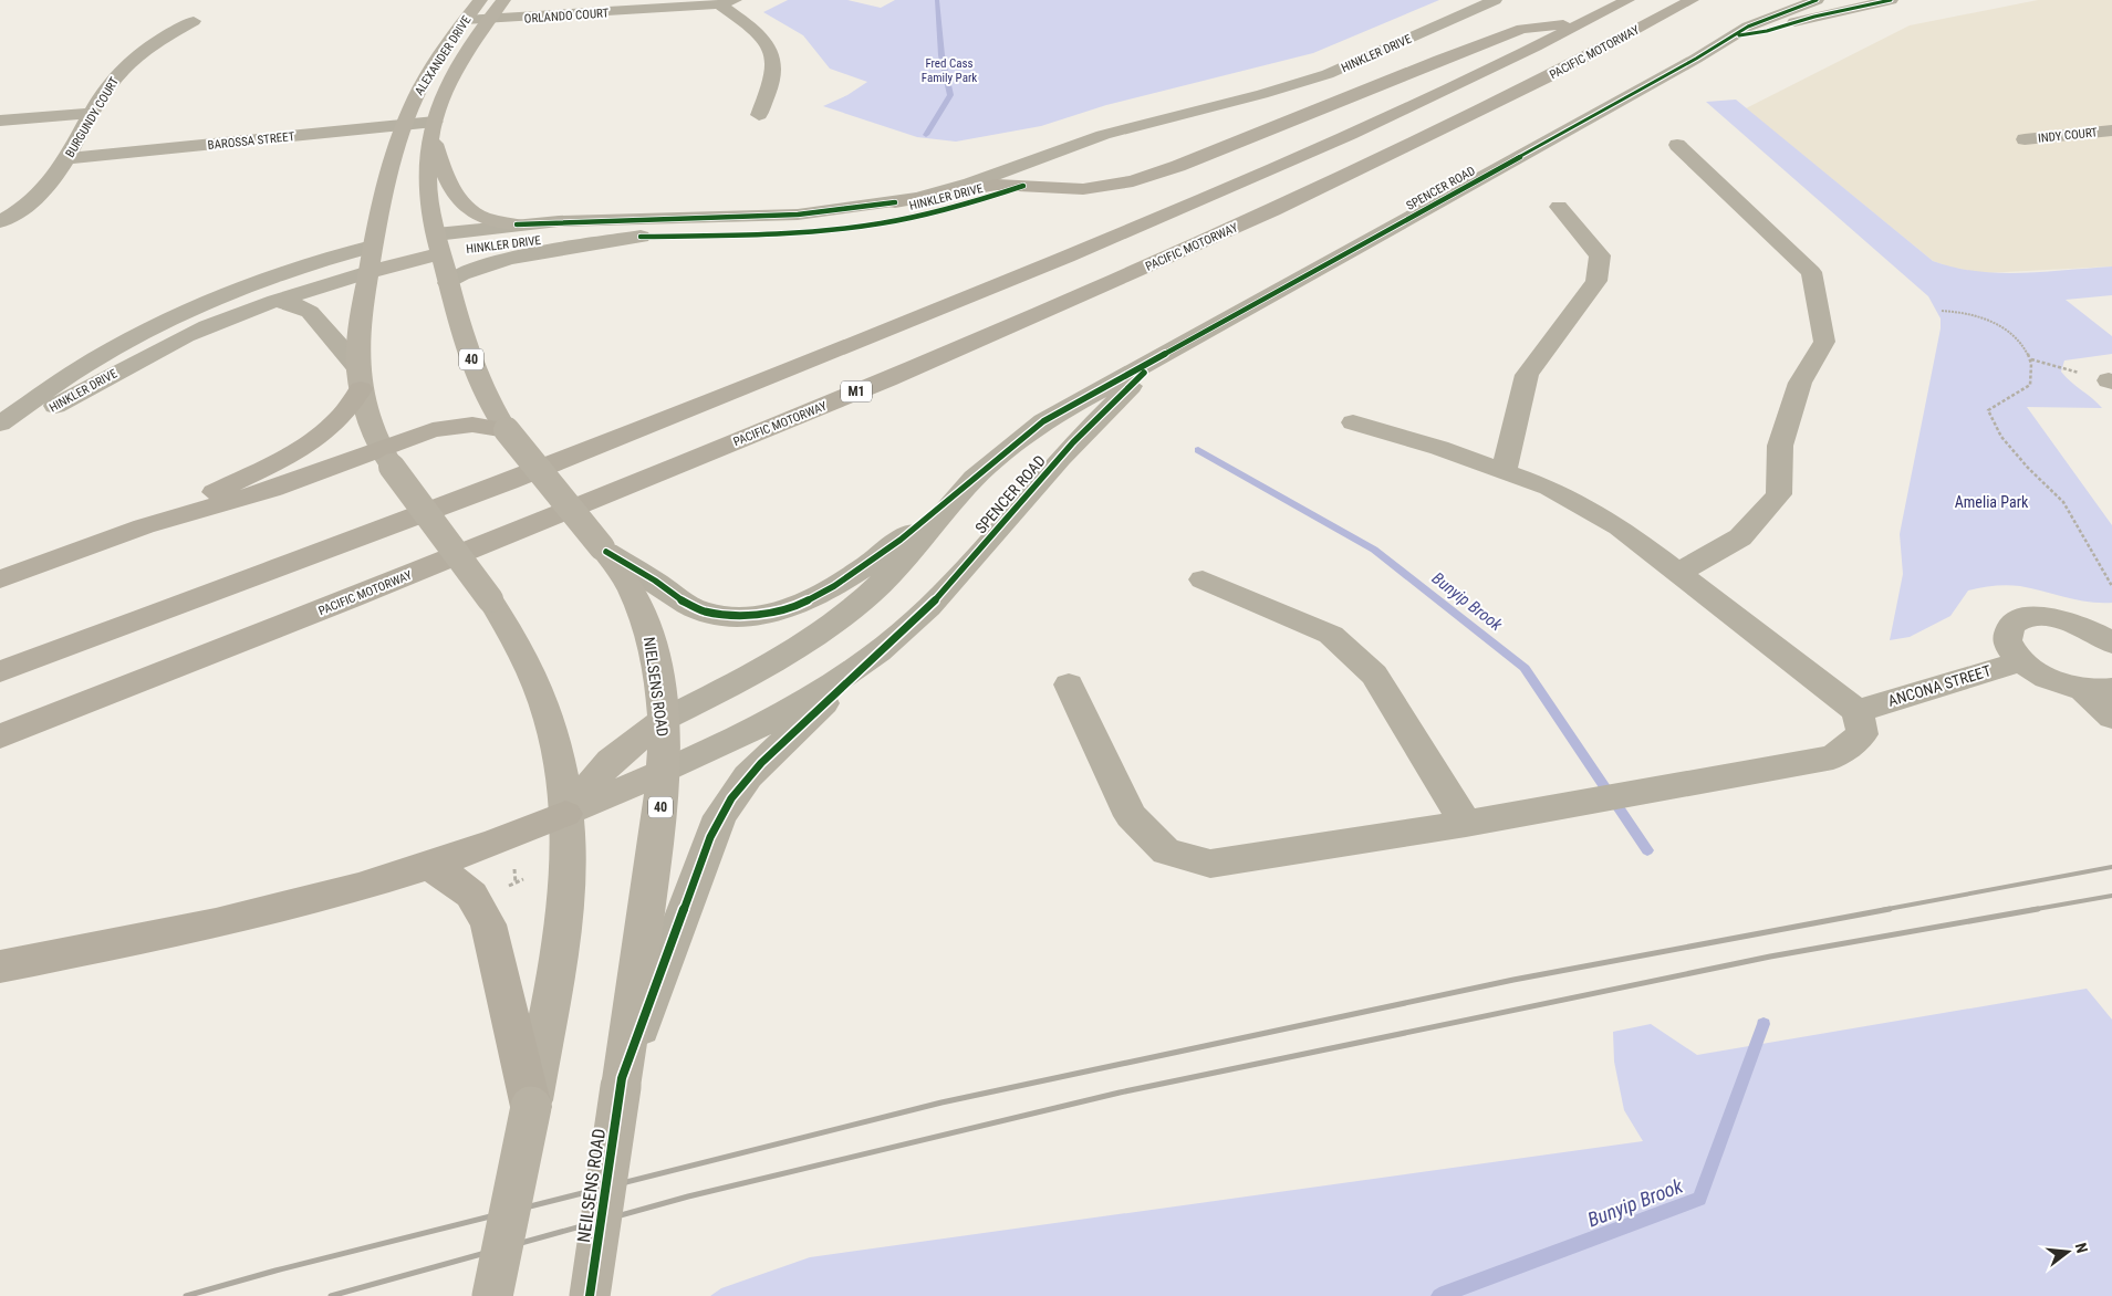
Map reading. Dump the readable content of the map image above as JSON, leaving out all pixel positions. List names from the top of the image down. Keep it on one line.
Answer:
{"streets":{"highway":["PACIFIC MOTORWAY","M1"],"main road":["HINKLER DRIVE","ALEXANDER DRIVE","40","NIELSENS ROAD","NEILSENS ROAD"],"street":["ORLANDO COURT","BURGUNDY COURT","INDY COURT","BAROSSA STREET","SPENCER ROAD","ANCONA STREET"]},"crossings":[["ORLANDO COURT","ALEXANDER DRIVE"],["HINKLER DRIVE","ALEXANDER DRIVE"],["HINKLER DRIVE","NIELSENS ROAD"],["ALEXANDER DRIVE","BAROSSA STREET"],["ALEXANDER DRIVE","NIELSENS ROAD"],["BURGUNDY COURT","BAROSSA STREET"],["SPENCER ROAD","NIELSENS ROAD"],["NIELSENS ROAD","NEILSENS ROAD"]],"water":["Bunyip Brook"],"parks":["Fred Cass Family Park","Amelia Park"],"north":"right"}
